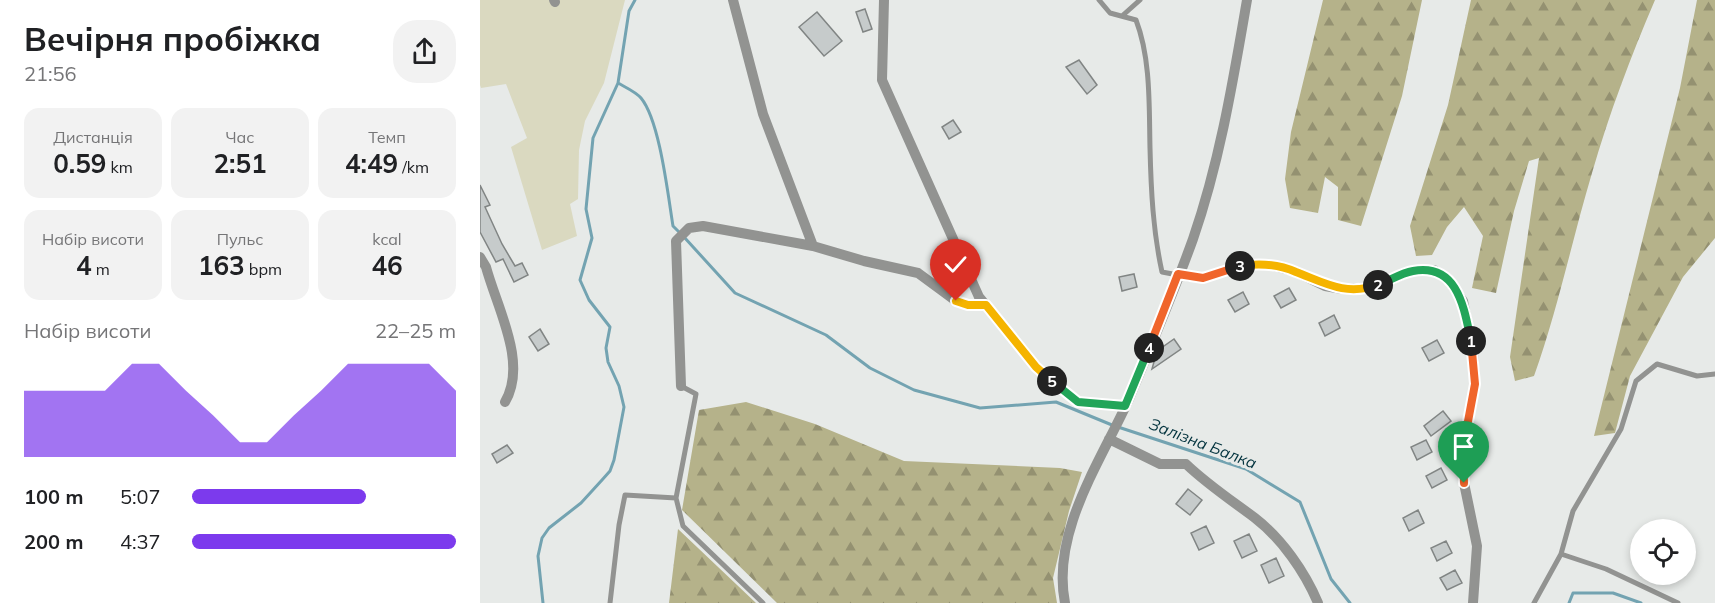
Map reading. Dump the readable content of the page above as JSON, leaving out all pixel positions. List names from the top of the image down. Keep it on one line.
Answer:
{"water":["Залізна Балка"],"page":{"heading":["Вечірня пробіжка","21:56"],"stats":[["Дистанція","0.59 km"],["Час","2:51"],["Темп","4:49 /km"],["Набір висоти","4 m"],["Пульс","163 bpm"],["kcal","46"]],"pins":["3","2","1","4","5"],"chart":["Набір висоти","22–25 m"],"list":[{"name":"100 m","note":"5:07"},{"name":"200 m","note":"4:37"}]}}
